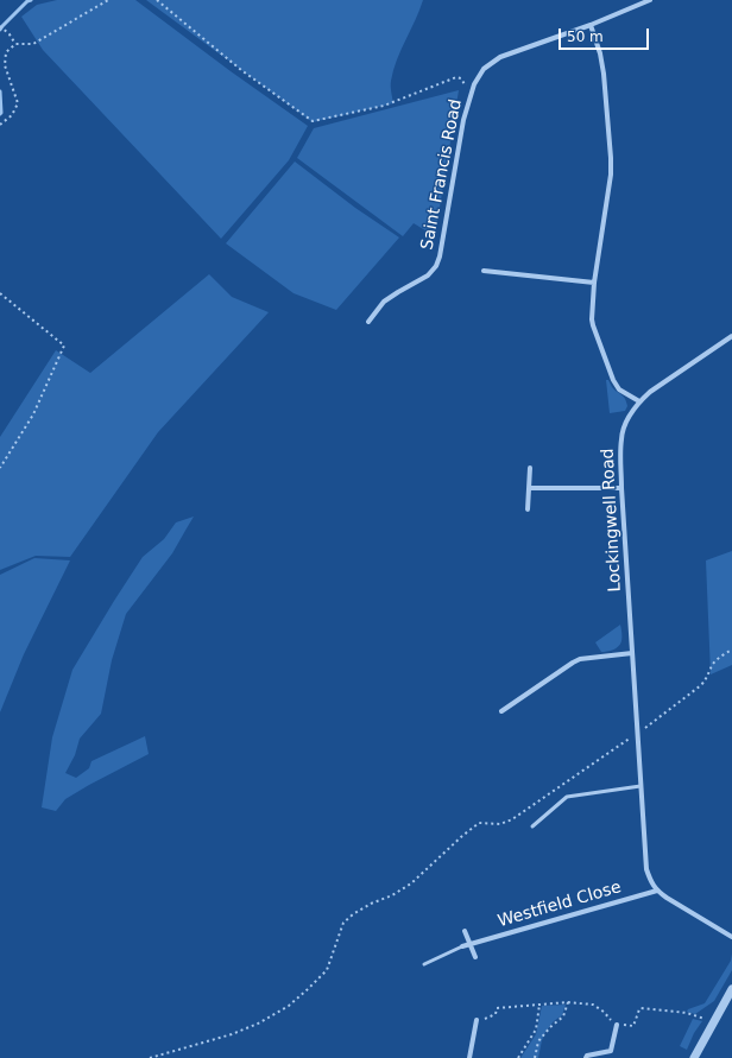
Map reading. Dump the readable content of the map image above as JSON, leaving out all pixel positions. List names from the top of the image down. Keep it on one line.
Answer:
{"streets":{"street":["Saint Francis Road","Lockingwell Road","Westfield Close"]},"crossings":[["Lockingwell Road","Westfield Close"]],"scale_bar":"50 m"}
